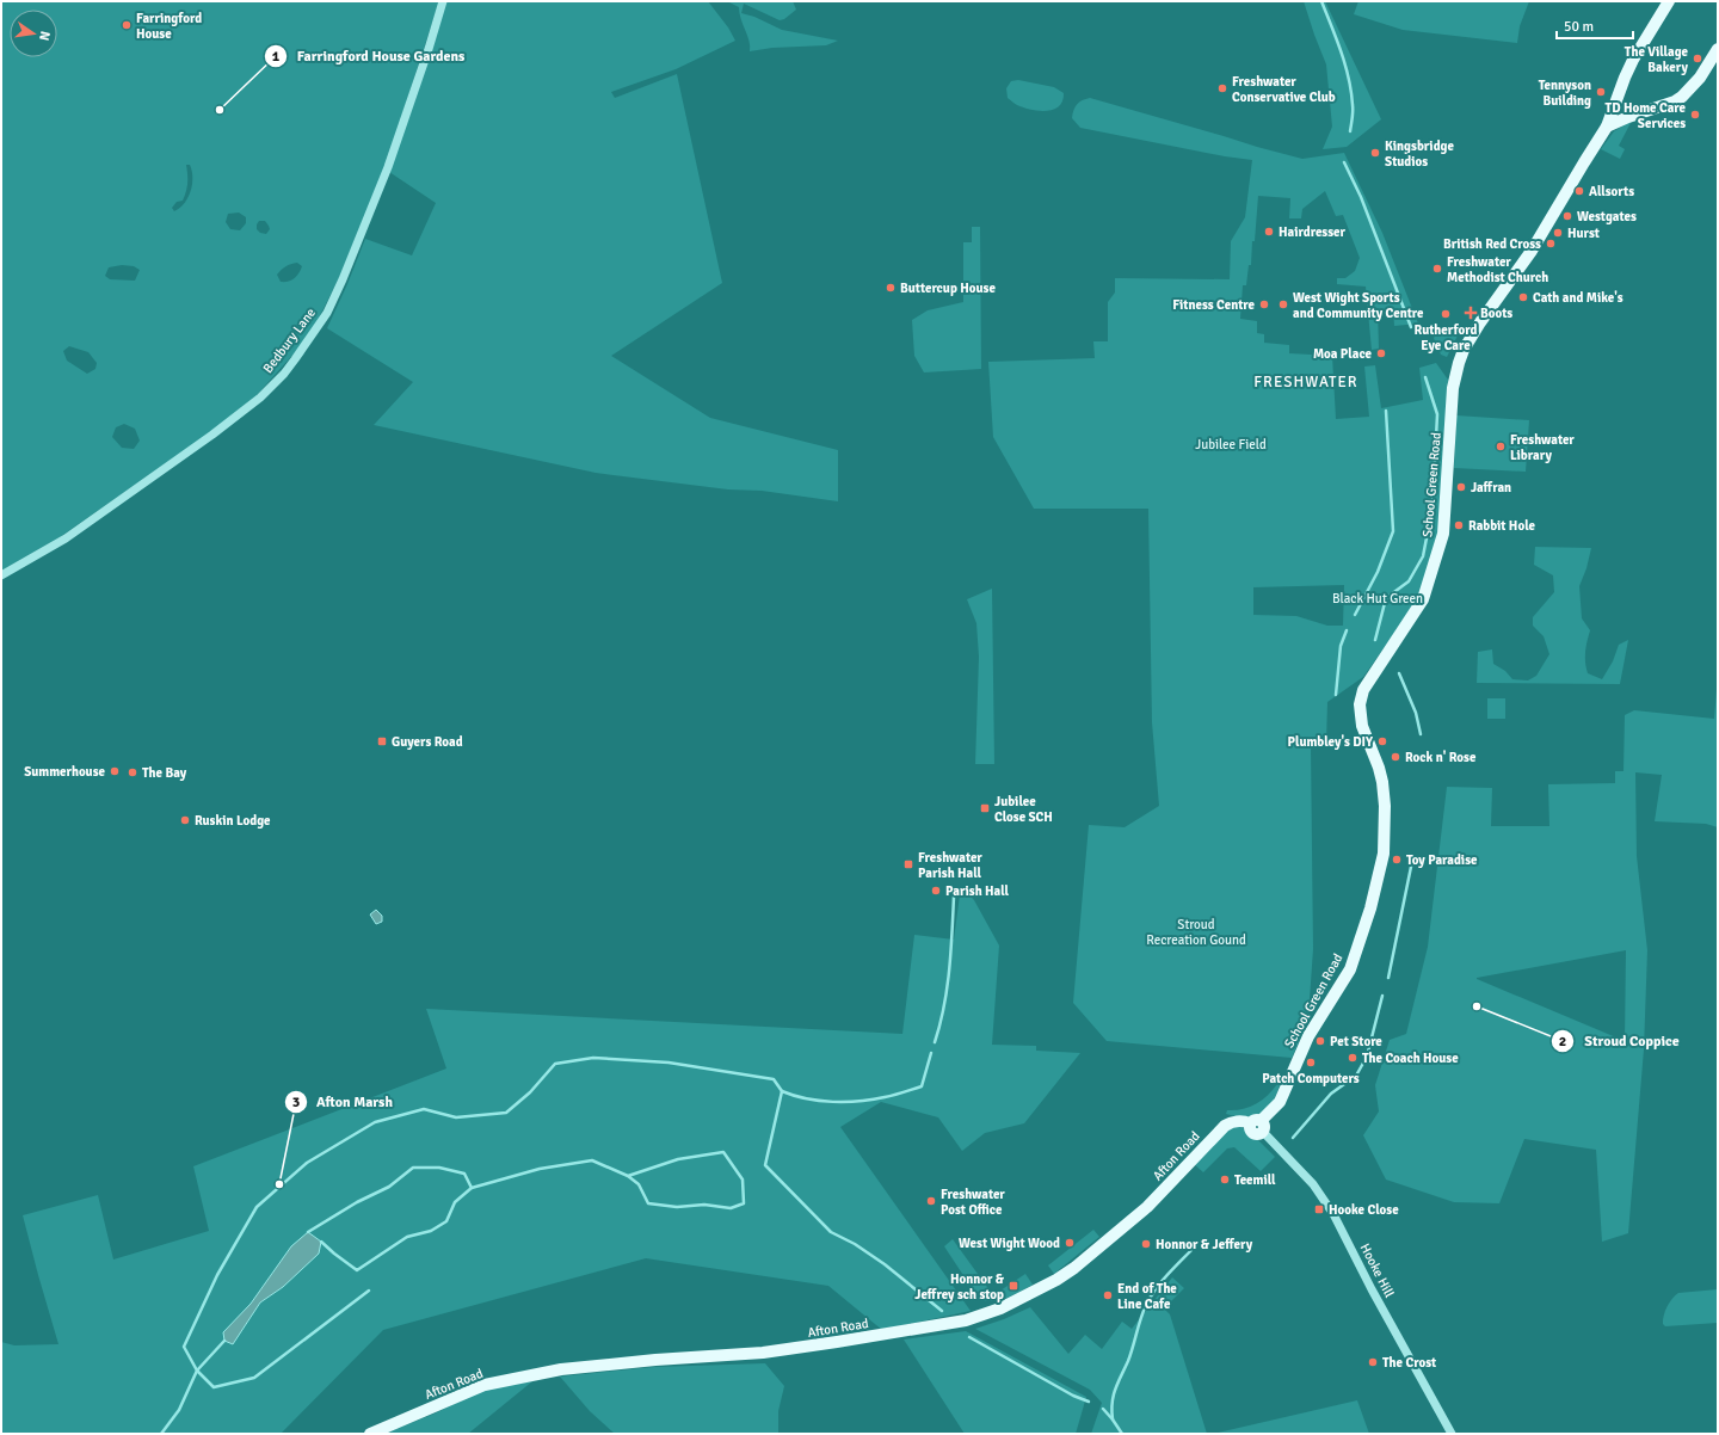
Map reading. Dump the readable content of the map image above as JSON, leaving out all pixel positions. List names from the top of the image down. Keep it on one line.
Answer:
{"streets":{"main road":["School Green Road","Afton Road"],"street":["Bedbury Lane","Hooke Hill"]},"crossings":[["School Green Road","Afton Road"],["School Green Road","Hooke Hill"],["Afton Road","Hooke Hill"]],"districts":["FRESHWATER"],"parks":["Jubilee Field","Black Hut Green","Stroud Recreation Gound"],"places":{"other":["Farringford House","The Village Bakery","Freshwater Conservative Club","Tennyson Building","Farringford House Gardens","TD Home Care Services","Kingsbridge Studios","Allsorts","Westgates","Hairdresser","Hurst","British Red Cross","Freshwater Methodist Church","Buttercup House","Cath and Mike's","Fitness Centre","West Wight Sports and Community Centre","Rutherford Eye Care","Moa Place","Freshwater Library","Jaffran","Rabbit Hole","Plumbley's DIY","Rock n' Rose","Summerhouse","The Bay","Ruskin Lodge","Toy Paradise","Parish Hall","Stroud Coppice","Pet Store","The Coach House","Patch Computers","Teemill","Afton Marsh","Freshwater Post Office","West Wight Wood","Honnor & Jeffery","End of The Line Cafe","The Crost"],"health":["Boots"],"transit":["Guyers Road","Jubilee Close SCH","Freshwater Parish Hall","Hooke Close","Honnor & Jeffrey sch stop"]},"scale_bar":"50 m","north":"right"}
